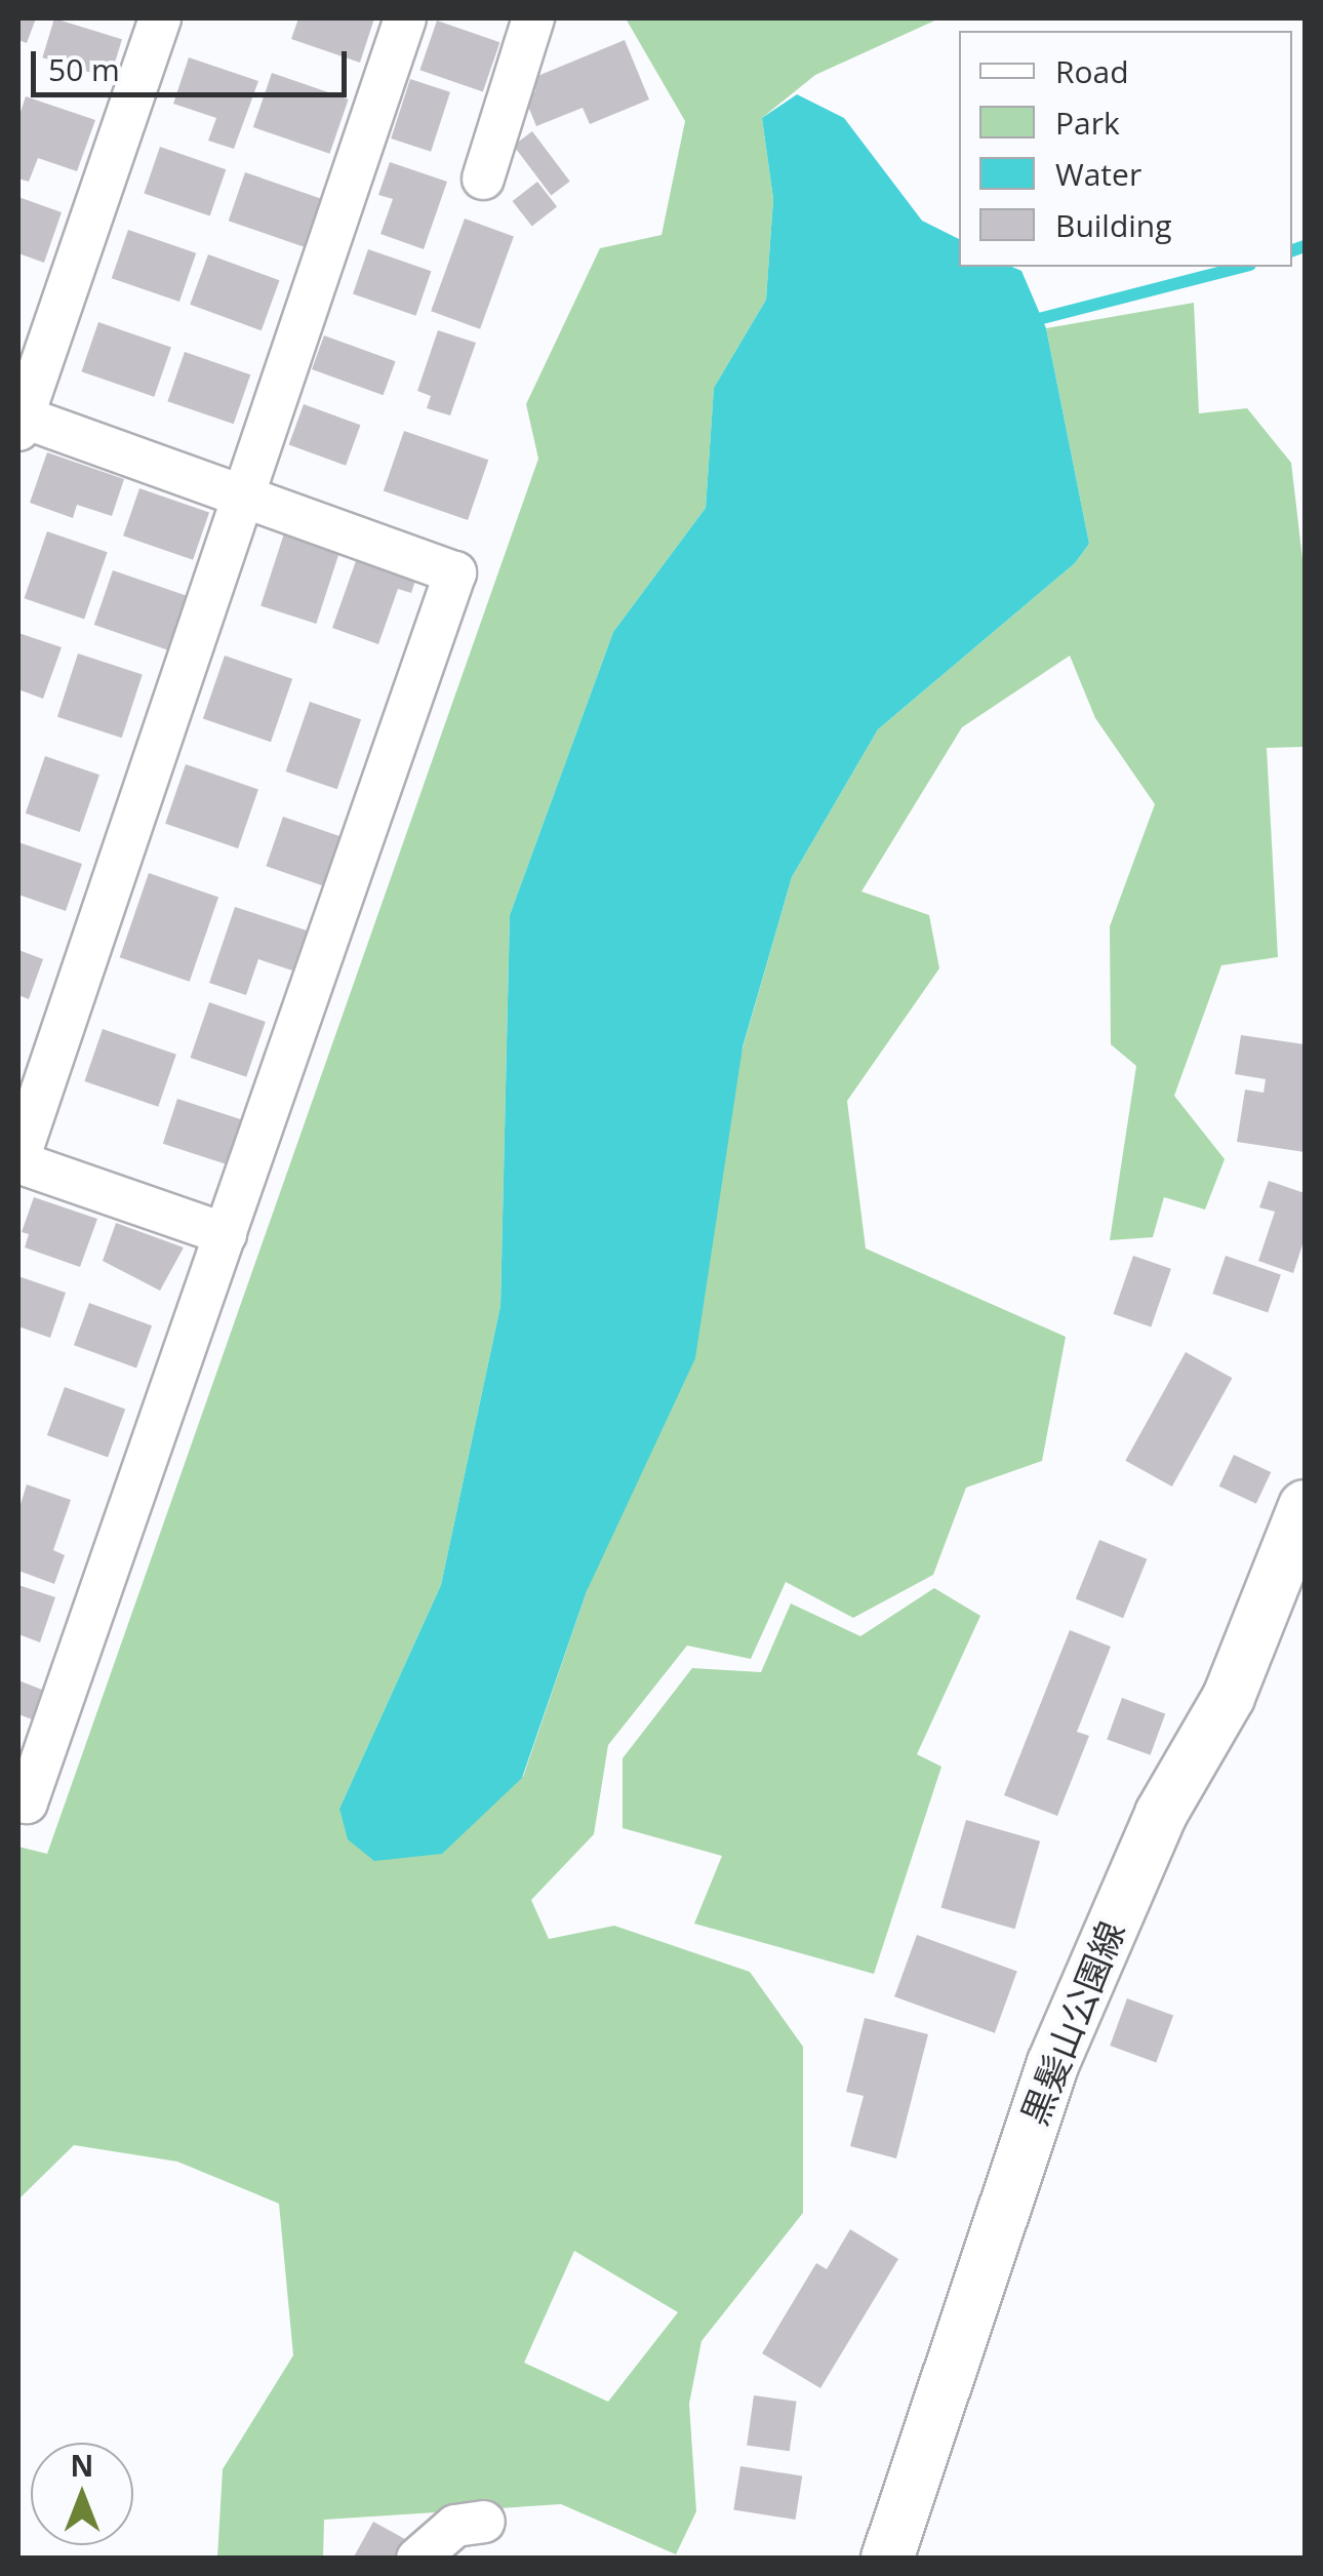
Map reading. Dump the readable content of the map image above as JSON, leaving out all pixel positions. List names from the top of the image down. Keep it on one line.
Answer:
{"streets":{"main road":["黒髪山公園線"]},"legend":["Road","Park","Water","Building"],"scale_bar":"50 m","north":"top"}
